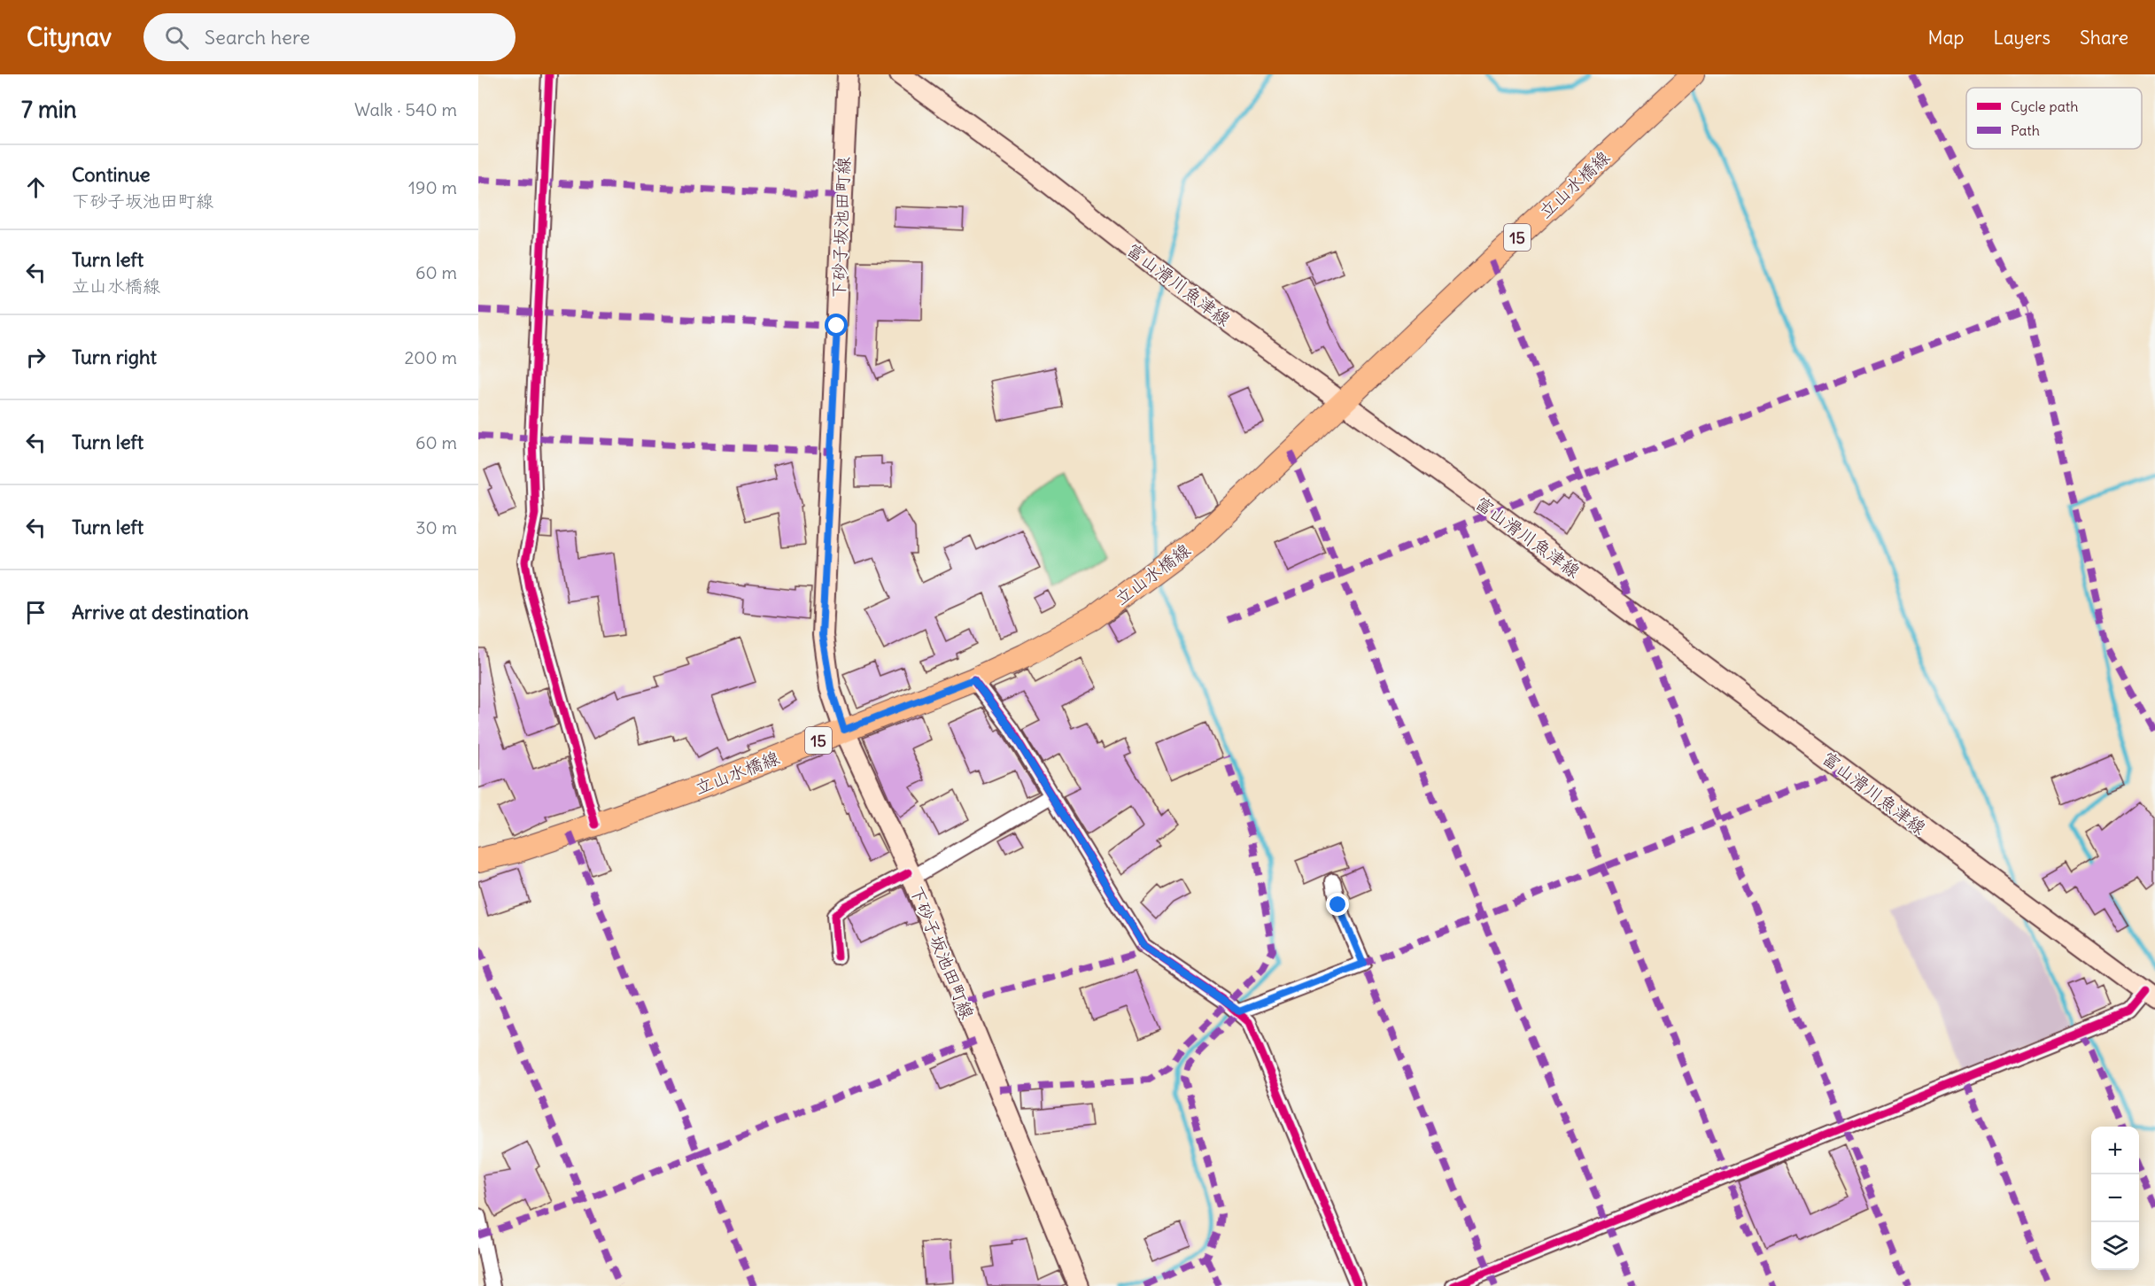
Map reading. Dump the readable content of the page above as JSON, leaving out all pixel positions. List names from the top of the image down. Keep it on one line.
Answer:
{"streets":{"main road":["立山水橋線","下砂子坂池田町線","15","富山滑川魚津線"]},"crossings":[["立山水橋線","下砂子坂池田町線"],["立山水橋線","富山滑川魚津線"]],"legend":["Cycle path","Path"],"page":{"header":"Citynav","search":"Search here","nav":["Map","Layers","Share"],"heading":["7 min","Walk · 540 m"],"list":[["Continue","下砂子坂池田町線","190 m"],["Turn left","立山水橋線","60 m"],["Turn right","200 m"],["Turn left","60 m"],["Turn left","30 m"],"Arrive at destination"],"map_buttons":["+","−"]}}
